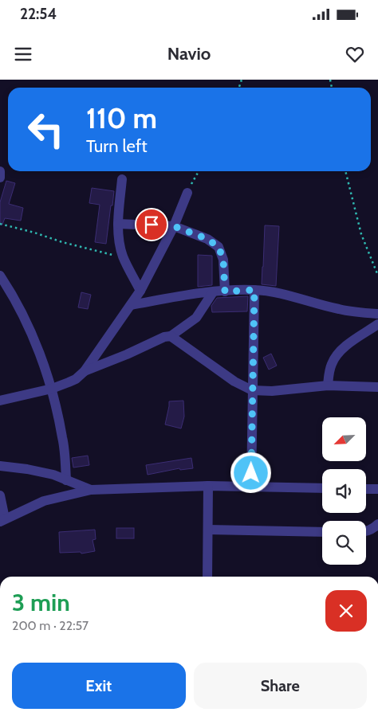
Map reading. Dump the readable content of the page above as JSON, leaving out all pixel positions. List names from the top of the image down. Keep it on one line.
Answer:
{"north":"bottom left","page":{"status":"22:54","header":"Navio","turn":["110 m","Turn left"],"heading":["3 min","200 m · 22:57"],"buttons":["Exit","Share"]}}
